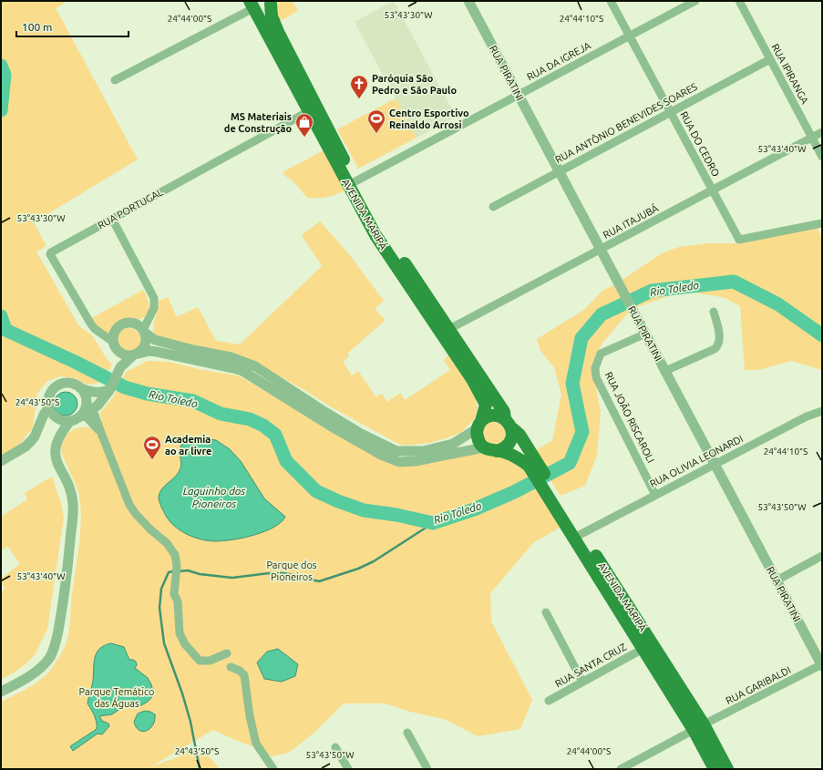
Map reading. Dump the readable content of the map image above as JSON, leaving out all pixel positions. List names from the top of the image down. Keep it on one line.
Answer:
{"streets":{"main road":["AVENIDA MARIPÁ"],"street":["RUA DA IGREJA","RUA PIRATINI","RUA IPIRANGA","RUA ANTÔNIO BENEVIDES SOARES","RUA DO CEDRO","RUA PORTUGAL","RUA ITAJUBÁ","RUA JOÃO RISCAROLI","RUA OLIVIA LEONARDI","RUA SANTA CRUZ","RUA GARIBALDI"]},"crossings":[["RUA DA IGREJA","RUA PIRATINI"],["RUA DA IGREJA","RUA DO CEDRO"],["RUA DA IGREJA","AVENIDA MARIPÁ"],["RUA PIRATINI","RUA ANTÔNIO BENEVIDES SOARES"],["RUA PIRATINI","RUA ITAJUBÁ"],["RUA PIRATINI","RUA JOÃO RISCAROLI"],["RUA PIRATINI","RUA OLIVIA LEONARDI"],["RUA PIRATINI","RUA GARIBALDI"],["RUA IPIRANGA","RUA ANTÔNIO BENEVIDES SOARES"],["RUA IPIRANGA","RUA ITAJUBÁ"],["RUA ANTÔNIO BENEVIDES SOARES","RUA DO CEDRO"],["RUA DO CEDRO","RUA ITAJUBÁ"],["RUA PORTUGAL","AVENIDA MARIPÁ"],["AVENIDA MARIPÁ","RUA ITAJUBÁ"],["AVENIDA MARIPÁ","RUA OLIVIA LEONARDI"],["AVENIDA MARIPÁ","RUA SANTA CRUZ"],["AVENIDA MARIPÁ","RUA GARIBALDI"],["RUA JOÃO RISCAROLI","RUA OLIVIA LEONARDI"]],"water":["Rio Toledo","Laguinho dos Pioneiros"],"parks":["Parque dos Pioneiros","Parque Temático das Águas"],"places":{"church":["Paróquia São Pedro e São Paulo"],"sports":["Centro Esportivo Reinaldo Arrosi","Academia ao ar livre"],"shop":["MS Materiais de Construção"]},"scale_bar":"100 m","coordinates":["53°43'30\"W","24°44'00\"S","24°44'10\"S","53°43'40\"W","24°43'50\"S","53°43'50\"W"]}
